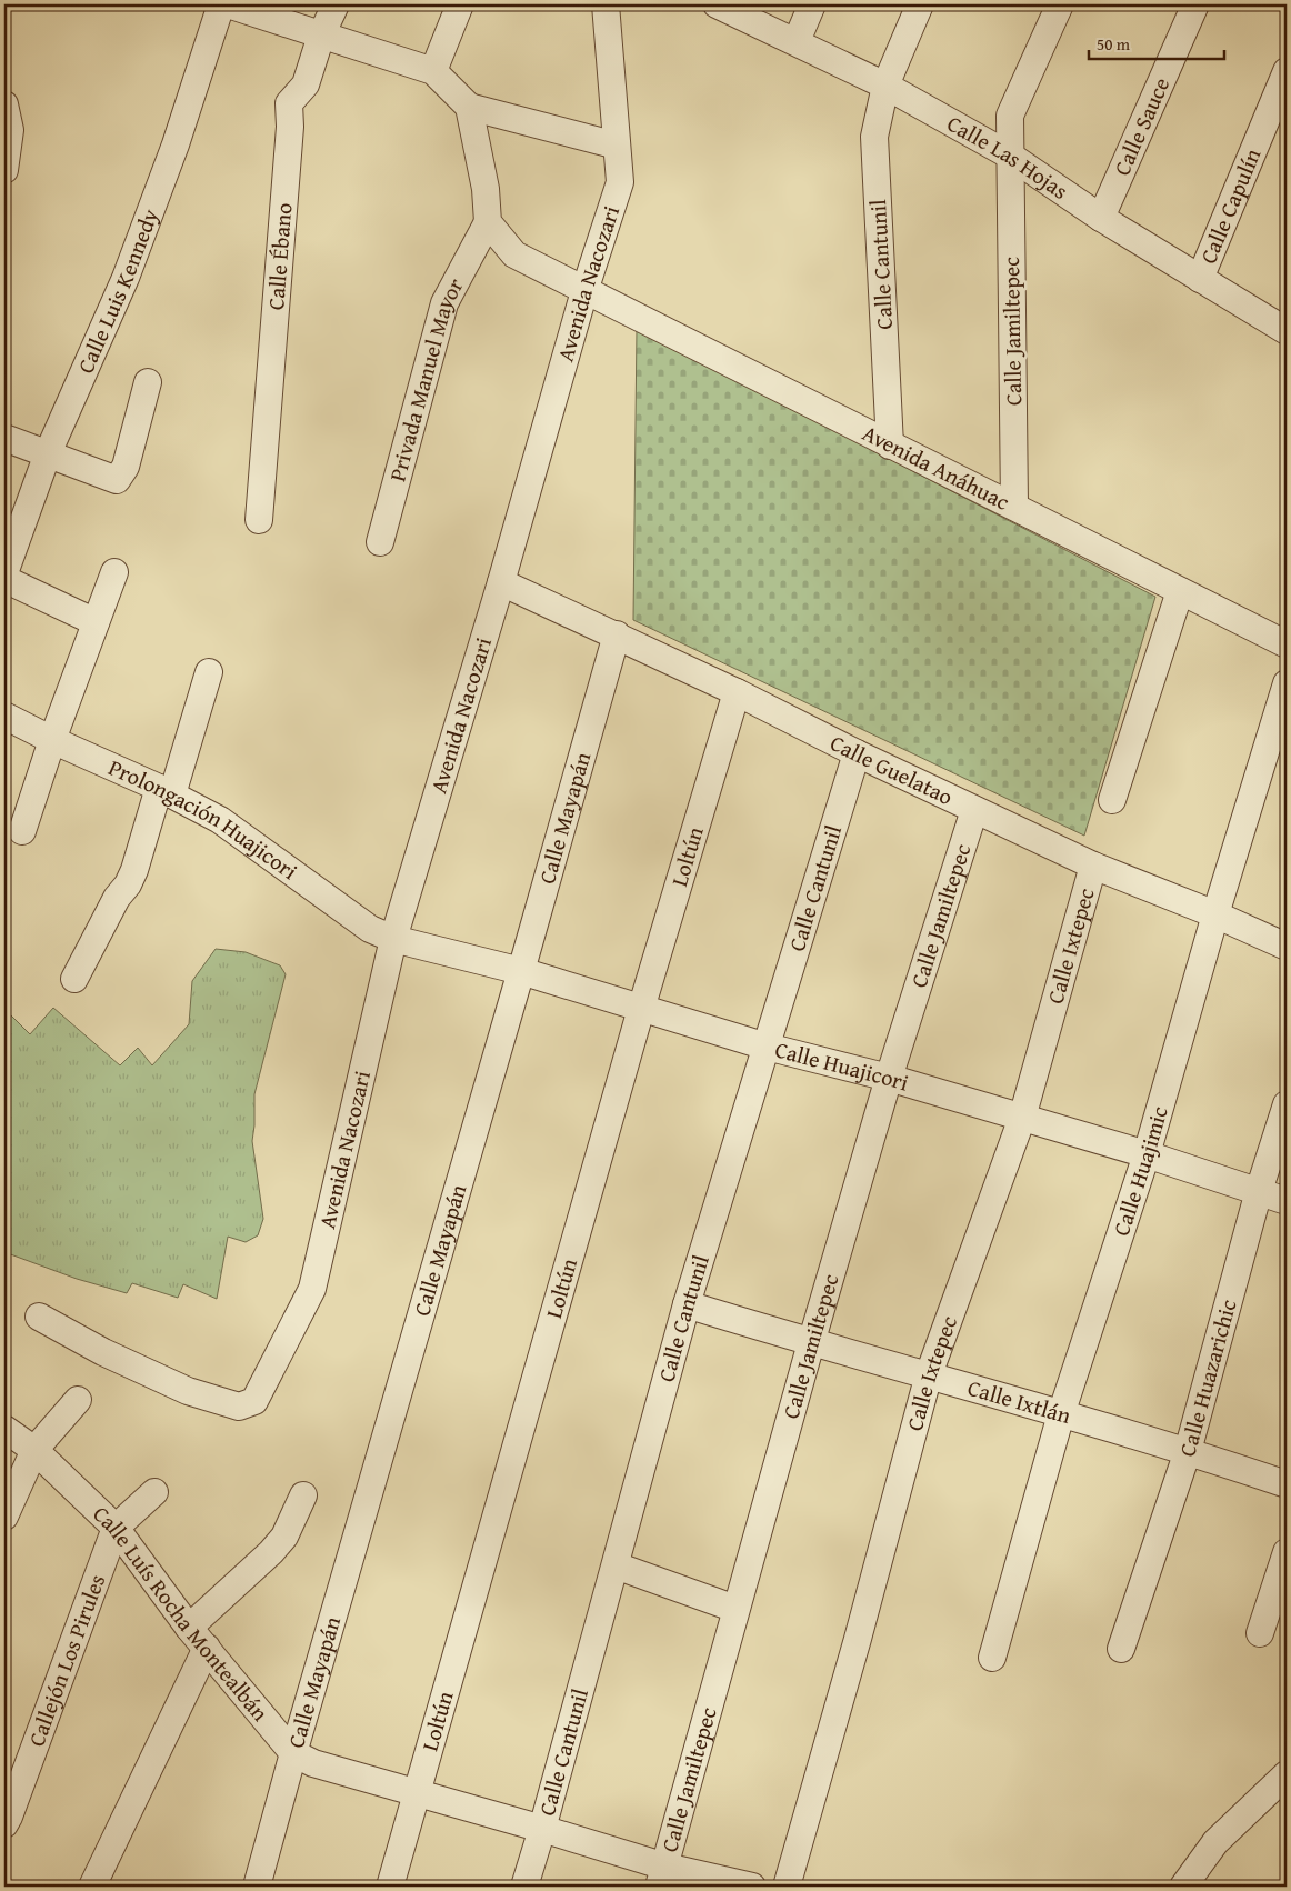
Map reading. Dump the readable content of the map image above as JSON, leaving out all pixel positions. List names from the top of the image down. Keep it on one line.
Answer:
{"streets":{"street":["Calle Sauce","Calle Las Hojas","Calle Capulín","Calle Ébano","Calle Cantunil","Avenida Nacozari","Calle Luis Kennedy","Calle Jamiltepec","Privada Manuel Mayor","Avenida Anáhuac","Calle Guelatao","Calle Mayapán","Prolongación Huajicori","Loltún","Calle Ixtepec","Calle Huajicori","Calle Huajimic","Calle Huazarichic","Calle Ixtlán","Calle Luís Rocha Montealbán","Callejón Los Pirules"]},"crossings":[["Calle Sauce","Calle Las Hojas"],["Calle Las Hojas","Calle Capulín"],["Calle Las Hojas","Calle Cantunil"],["Calle Las Hojas","Calle Jamiltepec"],["Calle Cantunil","Avenida Anáhuac"],["Calle Cantunil","Calle Guelatao"],["Calle Cantunil","Calle Huajicori"],["Calle Cantunil","Calle Ixtlán"],["Calle Cantunil","Calle Luís Rocha Montealbán"],["Avenida Nacozari","Avenida Anáhuac"],["Avenida Nacozari","Calle Guelatao"],["Avenida Nacozari","Prolongación Huajicori"],["Avenida Nacozari","Calle Huajicori"],["Calle Jamiltepec","Avenida Anáhuac"],["Calle Jamiltepec","Calle Guelatao"],["Calle Jamiltepec","Calle Huajicori"],["Calle Jamiltepec","Calle Ixtlán"],["Calle Jamiltepec","Calle Luís Rocha Montealbán"],["Privada Manuel Mayor","Avenida Anáhuac"],["Calle Guelatao","Calle Mayapán"],["Calle Guelatao","Loltún"],["Calle Guelatao","Calle Ixtepec"],["Calle Guelatao","Calle Huajimic"],["Calle Mayapán","Calle Huajicori"],["Calle Mayapán","Calle Luís Rocha Montealbán"],["Prolongación Huajicori","Calle Huajicori"],["Loltún","Calle Huajicori"],["Loltún","Calle Luís Rocha Montealbán"],["Calle Ixtepec","Calle Huajicori"],["Calle Ixtepec","Calle Ixtlán"],["Calle Huajicori","Calle Huajimic"],["Calle Huajicori","Calle Huazarichic"],["Calle Huajimic","Calle Ixtlán"],["Calle Huazarichic","Calle Ixtlán"],["Calle Luís Rocha Montealbán","Callejón Los Pirules"]],"scale_bar":"50 m"}
